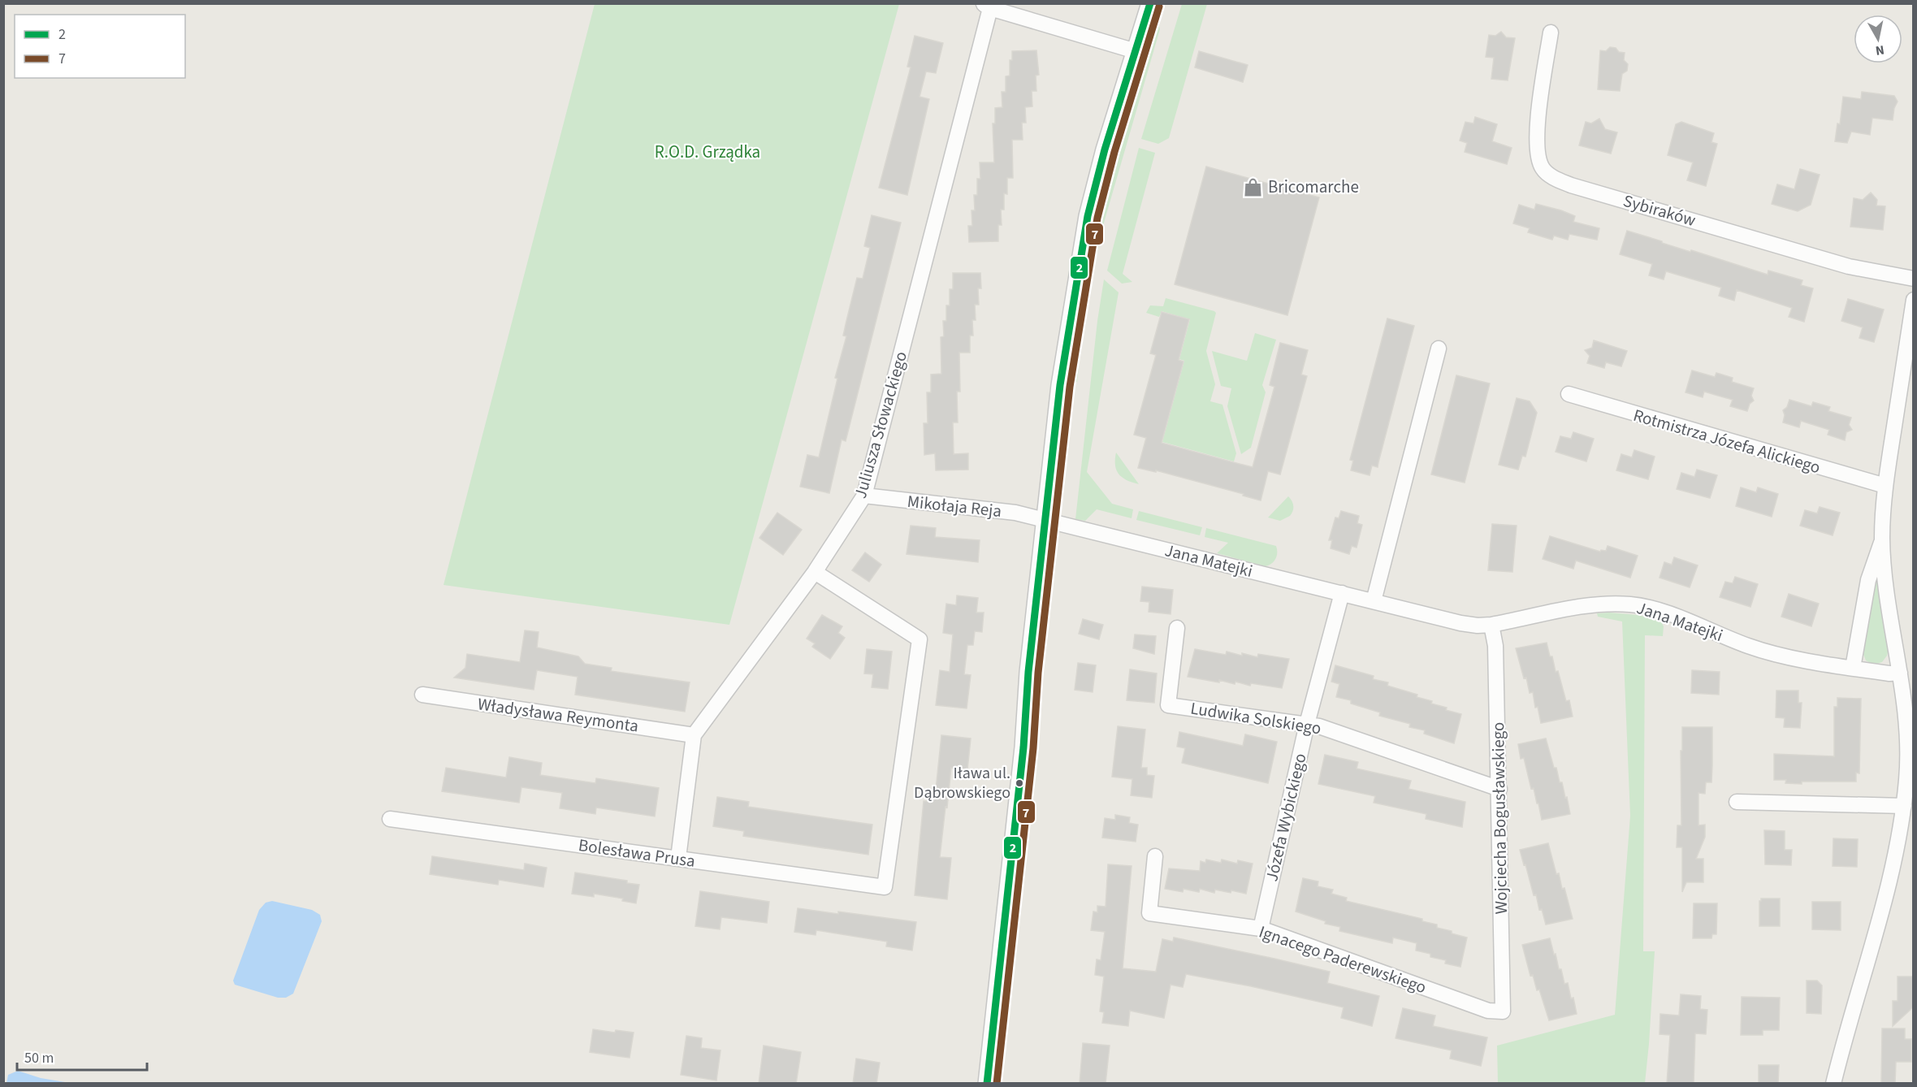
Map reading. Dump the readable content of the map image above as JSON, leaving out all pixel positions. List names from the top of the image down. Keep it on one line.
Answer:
{"streets":{"street":["Sybiraków","Juliusza Słowackiego","Rotmistrza Józefa Alickiego","Mikołaja Reja","Jana Matejki","Władysława Reymonta","Ludwika Solskiego","Józefa Wybickiego","Wojciecha Bogusławskiego","Bolesława Prusa","Ignacego Paderewskiego"]},"crossings":[["Juliusza Słowackiego","Mikołaja Reja"],["Juliusza Słowackiego","Władysława Reymonta"],["Juliusza Słowackiego","Bolesława Prusa"],["Mikołaja Reja","Jana Matejki"],["Jana Matejki","Józefa Wybickiego"],["Jana Matejki","Wojciecha Bogusławskiego"],["Ludwika Solskiego","Józefa Wybickiego"],["Ludwika Solskiego","Wojciecha Bogusławskiego"],["Józefa Wybickiego","Ignacego Paderewskiego"],["Wojciecha Bogusławskiego","Ignacego Paderewskiego"]],"parks":["R.O.D. Grządka"],"places":{"shop":["Bricomarche"],"other":["Iława ul. Dąbrowskiego"]},"lines":["transit line 2","transit line 7"],"legend":["2","7"],"scale_bar":"50 m","north":"bottom"}
